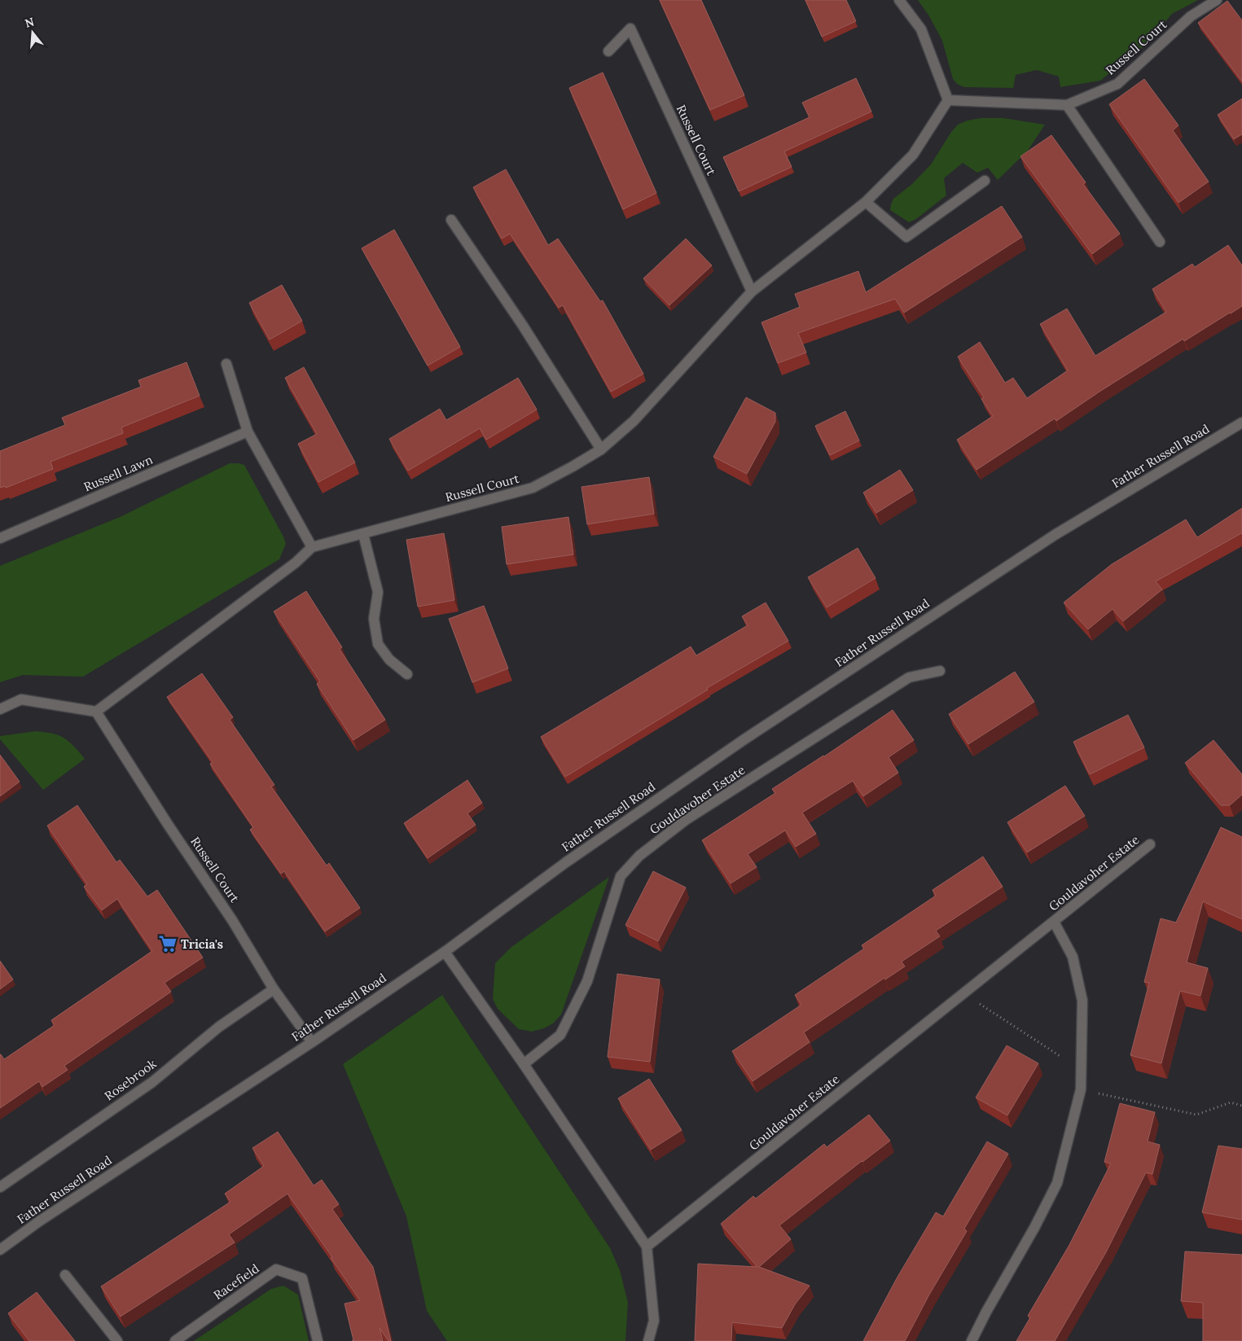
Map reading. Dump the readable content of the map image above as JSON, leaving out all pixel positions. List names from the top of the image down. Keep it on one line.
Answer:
{"streets":{"street":["Russell Court","Father Russell Road","Russell Lawn","Gouldavoher Estate","Rosebrook","Racefield"]},"crossings":[["Russell Court","Father Russell Road"],["Russell Court","Rosebrook"]],"places":{"supermarket":["Tricia's"]},"north":"top"}
